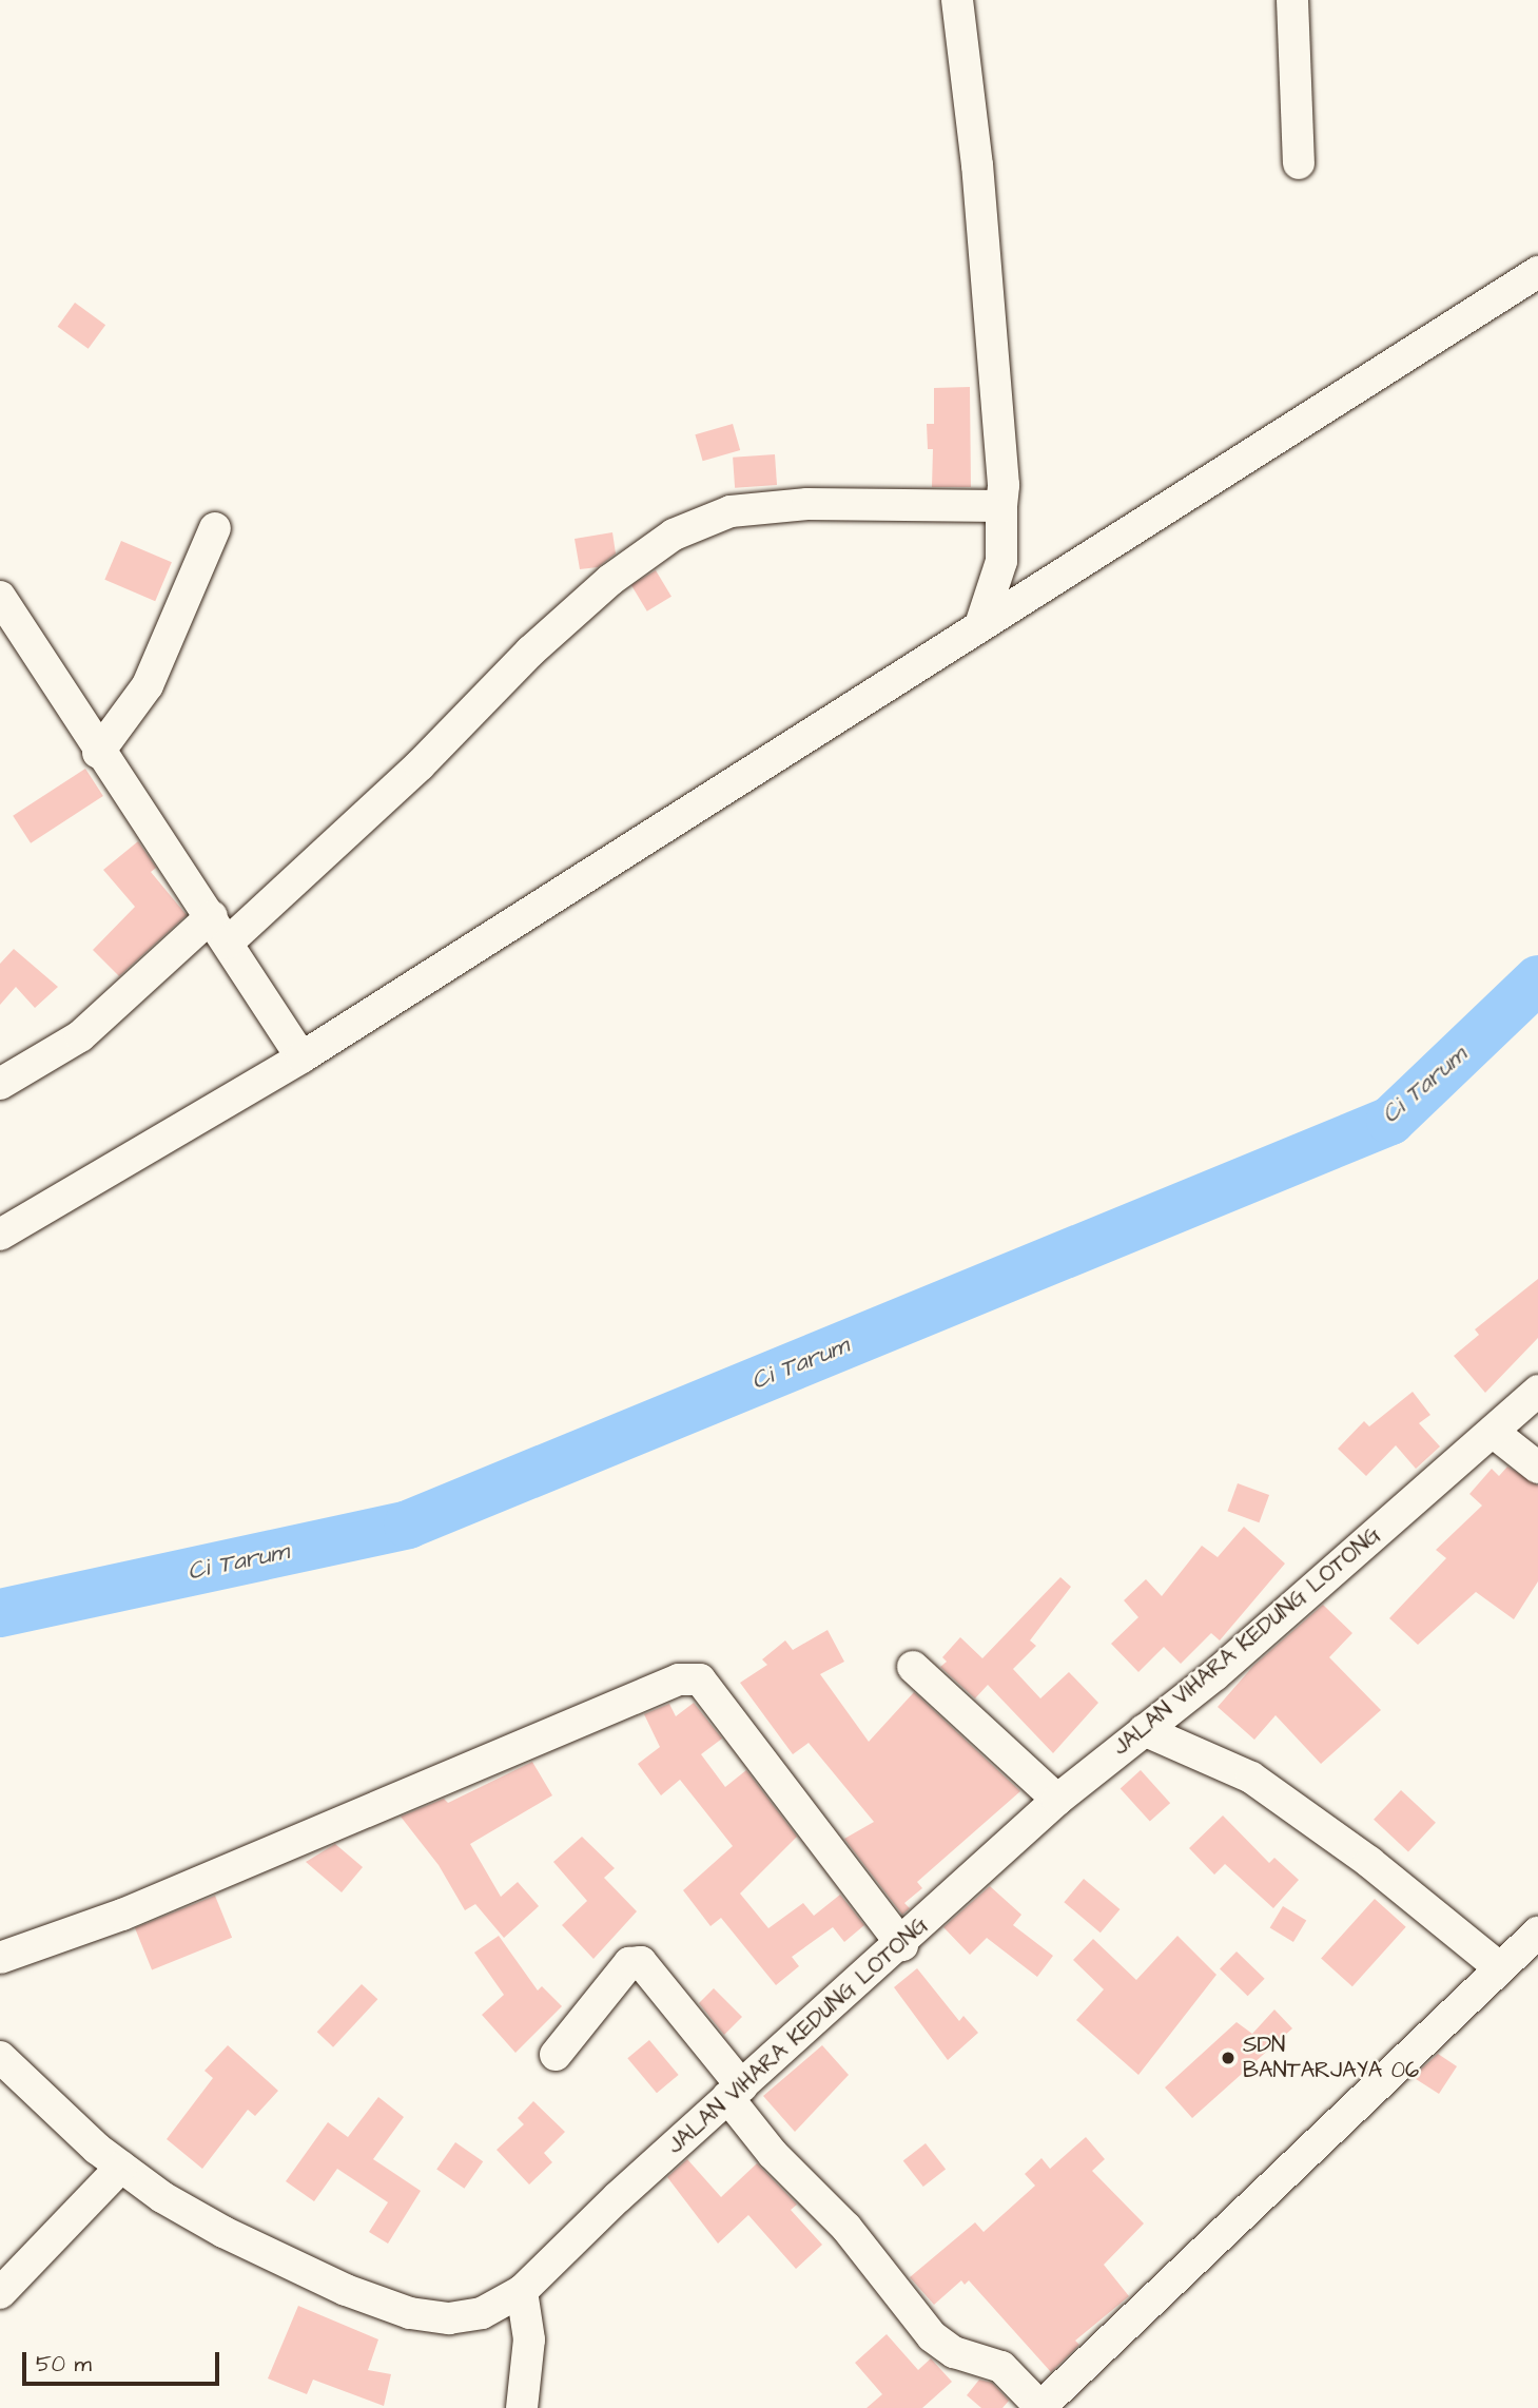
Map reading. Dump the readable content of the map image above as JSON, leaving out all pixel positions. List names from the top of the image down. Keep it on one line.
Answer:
{"streets":{"street":["JALAN VIHARA KEDUNG LOTONG"]},"water":["Ci Tarum"],"places":["SDN BANTARJAYA 06"],"scale_bar":"50 m"}
